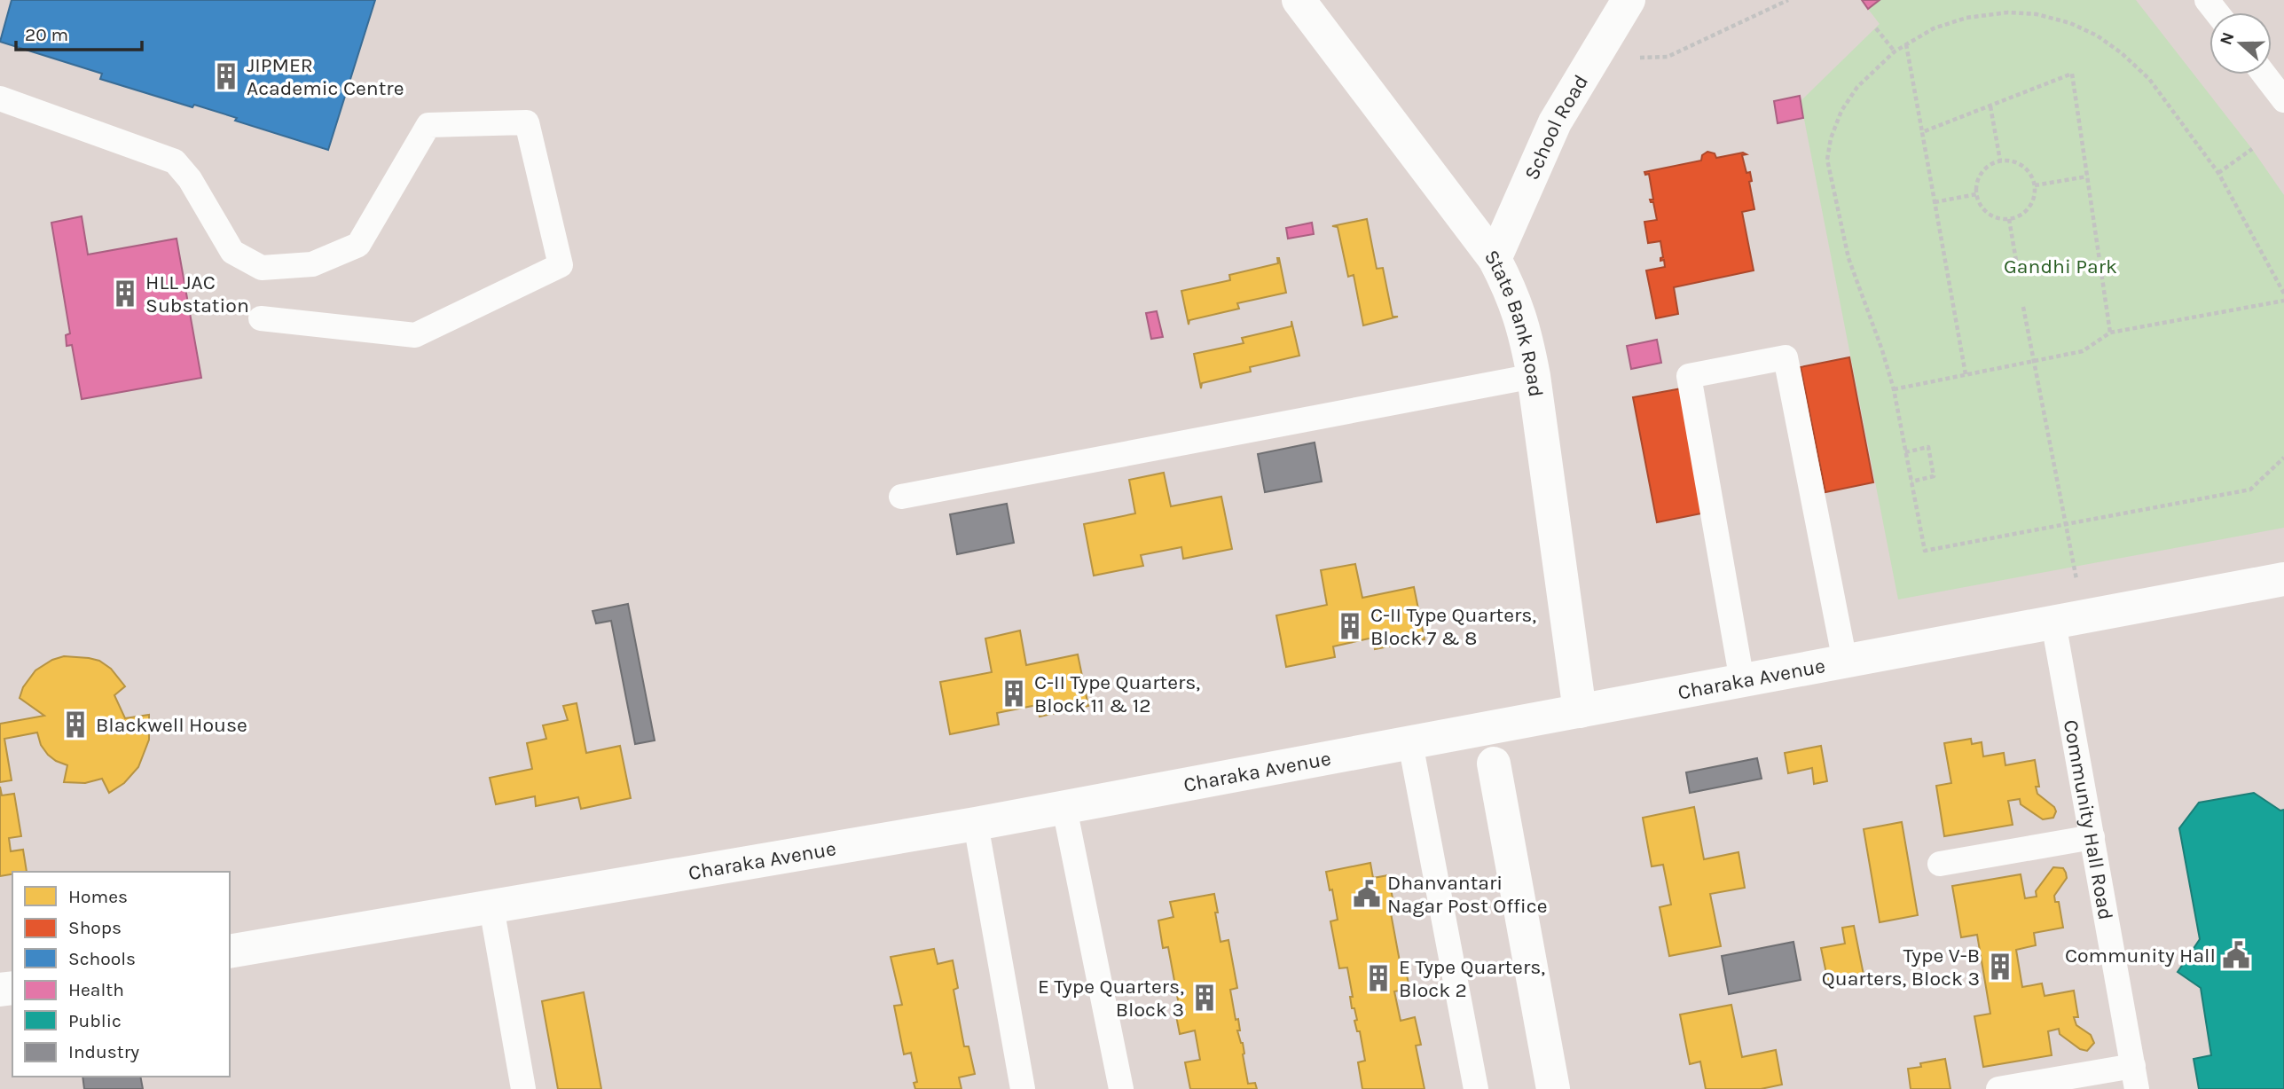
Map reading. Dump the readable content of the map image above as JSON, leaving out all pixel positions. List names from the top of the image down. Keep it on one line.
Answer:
{"streets":{"street":["School Road","State Bank Road","Charaka Avenue"],"lane":["Community Hall Road"]},"crossings":[["School Road","State Bank Road"],["State Bank Road","Charaka Avenue"],["Charaka Avenue","Community Hall Road"]],"parks":["Gandhi Park"],"places":{"building":["JIPMER Academic Centre","HLL JAC Substation","C-II Type Quarters, Block 7 & 8","C-II Type Quarters, Block 11 & 12","Blackwell House","Type V-B Quarters, Block 3","E Type Quarters, Block 2","E Type Quarters, Block 3"],"public building":["Dhanvantari Nagar Post Office","Community Hall"]},"legend":["Homes","Shops","Schools","Health","Public","Industry"],"scale_bar":"20 m","north":"left"}
